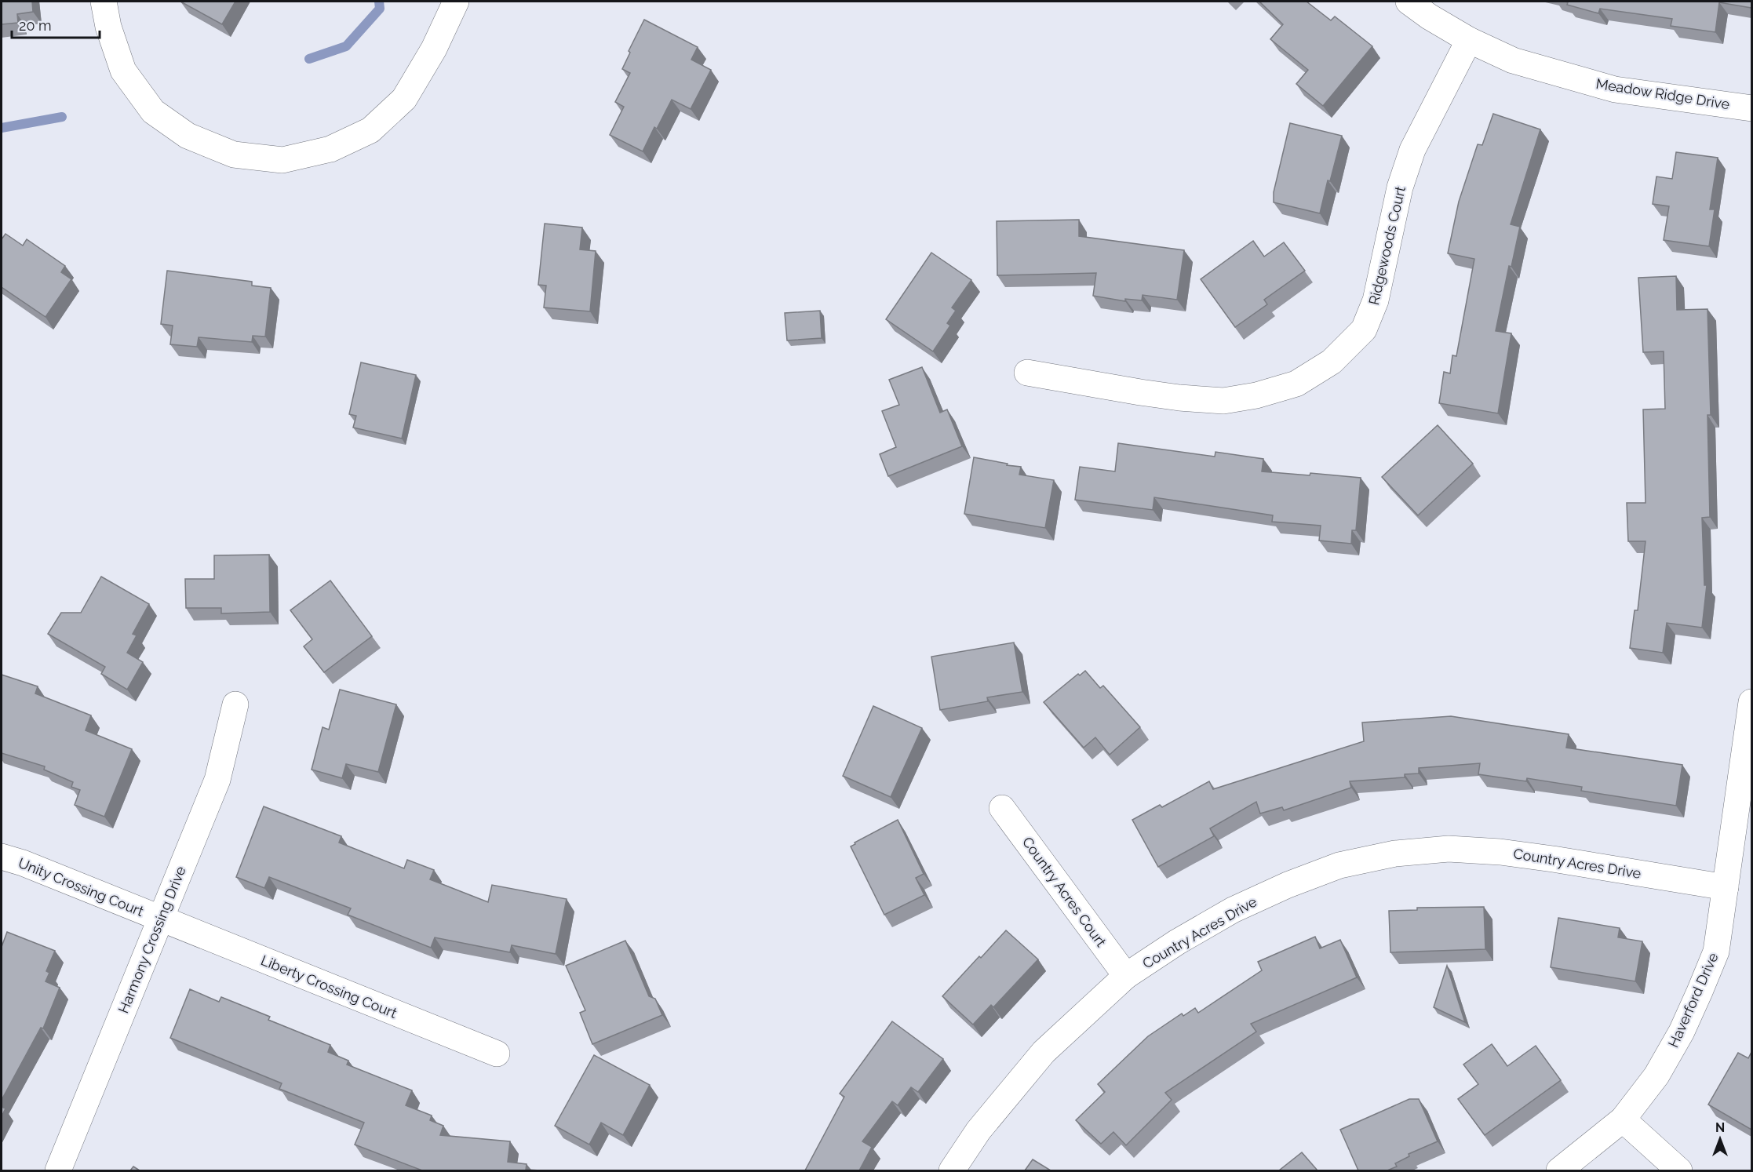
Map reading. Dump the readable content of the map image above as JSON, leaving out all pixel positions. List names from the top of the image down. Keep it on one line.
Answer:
{"streets":{"street":["Meadow Ridge Drive","Ridgewoods Court","Country Acres Drive","Unity Crossing Court","Country Acres Court","Harmony Crossing Drive","Liberty Crossing Court","Haverford Drive"]},"crossings":[["Meadow Ridge Drive","Ridgewoods Court"],["Country Acres Drive","Country Acres Court"],["Country Acres Drive","Haverford Drive"],["Unity Crossing Court","Harmony Crossing Drive"],["Unity Crossing Court","Liberty Crossing Court"],["Harmony Crossing Drive","Liberty Crossing Court"]],"scale_bar":"20 m","north":"top"}
